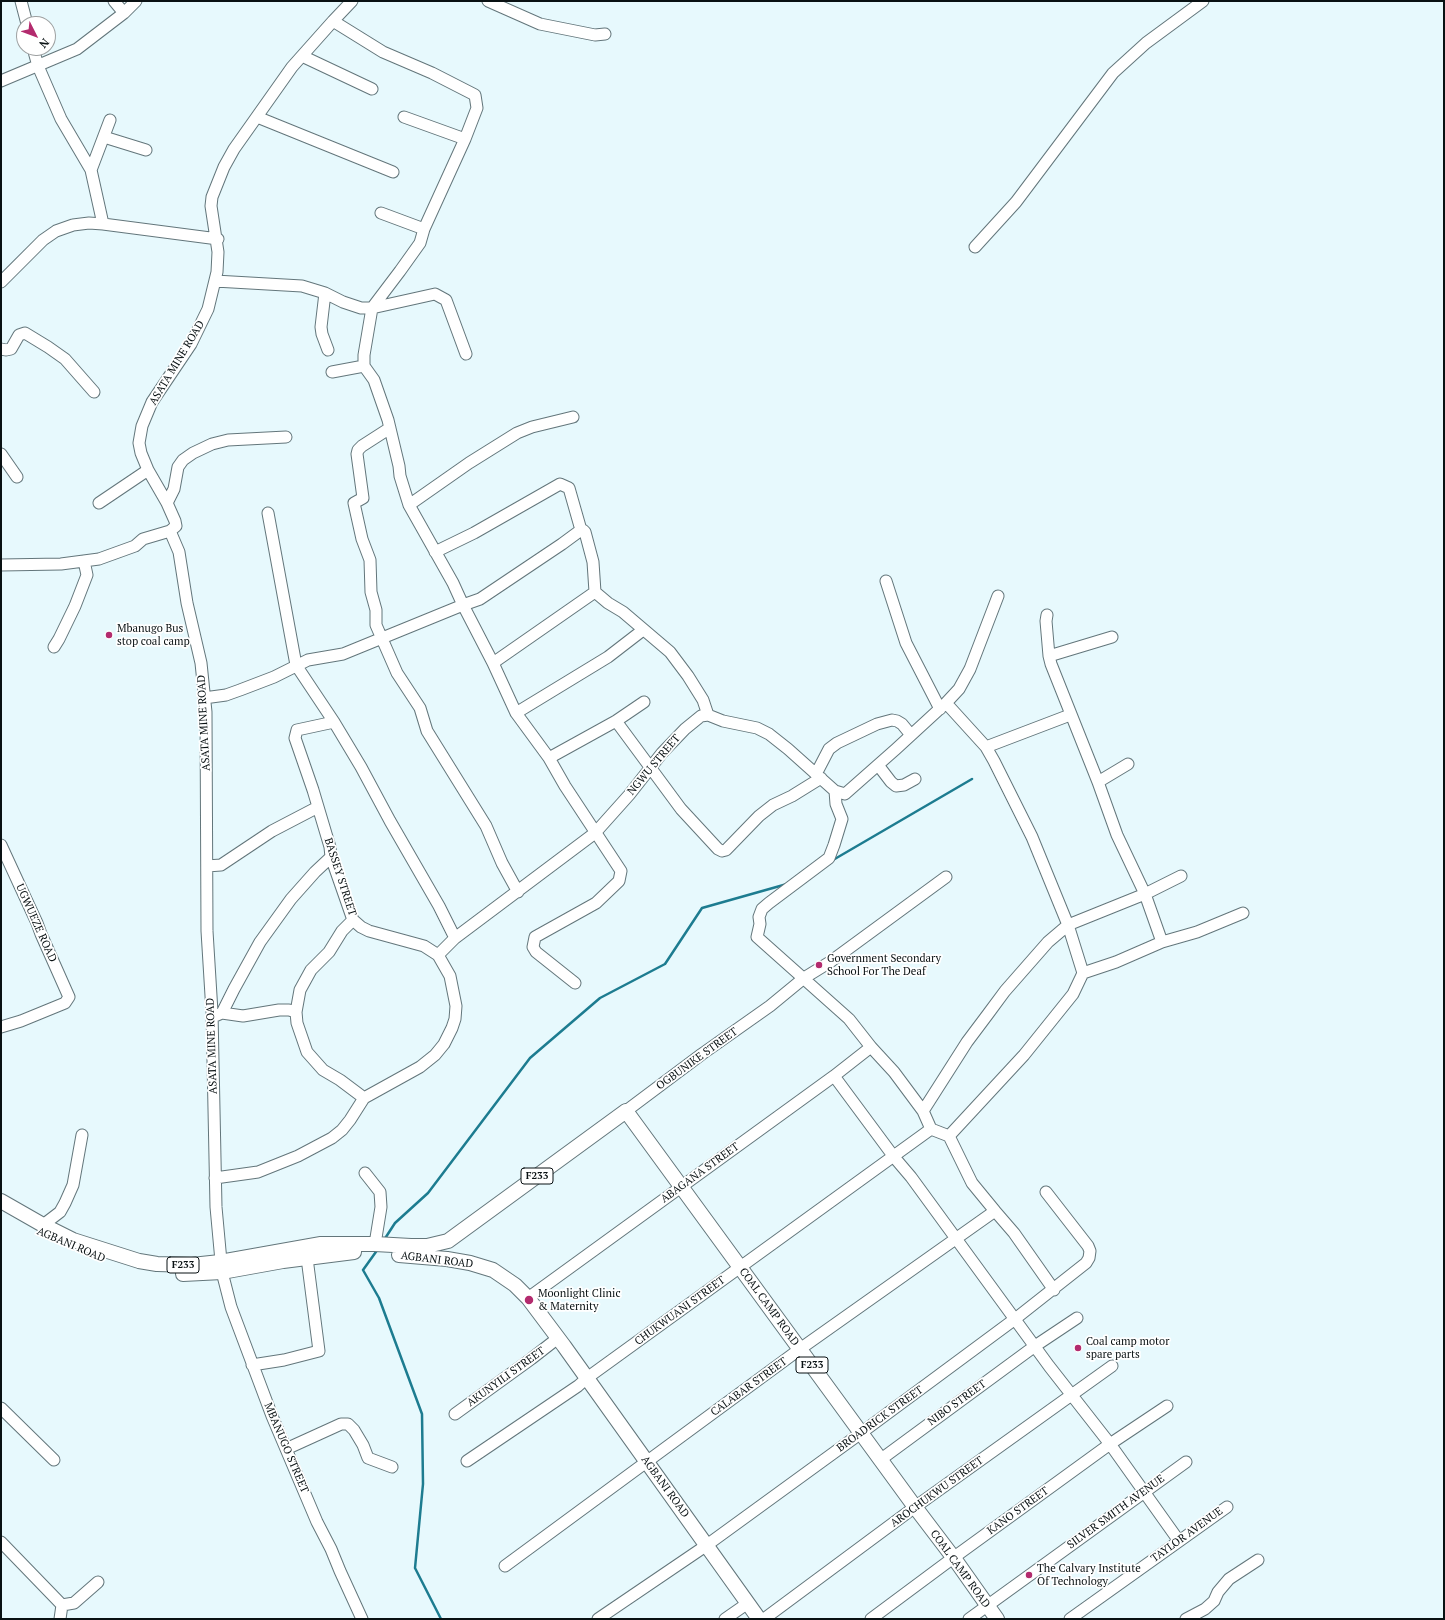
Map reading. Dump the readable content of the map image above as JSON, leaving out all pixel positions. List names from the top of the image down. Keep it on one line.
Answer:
{"streets":{"main road":["OGBUNIKE STREET","F233","AGBANI ROAD","COAL CAMP ROAD"],"street":["ASATA MINE ROAD","NGWU STREET","BASSEY STREET","UGWUEZE ROAD","ABAGANA STREET","CHUKWUANI STREET","AKUNYILI STREET","CALABAR STREET","NIBO STREET","BROADRICK STREET","MBANUGO STREET","AROCHUKWU STREET","KANO STREET","SILVER SMITH AVENUE","TAYLOR AVENUE"]},"crossings":[["ASATA MINE ROAD","AGBANI ROAD"],["ASATA MINE ROAD","MBANUGO STREET"],["NGWU STREET","BASSEY STREET"],["OGBUNIKE STREET","AGBANI ROAD"],["OGBUNIKE STREET","COAL CAMP ROAD"],["ABAGANA STREET","AGBANI ROAD"],["ABAGANA STREET","COAL CAMP ROAD"],["AGBANI ROAD","CHUKWUANI STREET"],["AGBANI ROAD","AKUNYILI STREET"],["AGBANI ROAD","CALABAR STREET"],["AGBANI ROAD","BROADRICK STREET"],["AGBANI ROAD","MBANUGO STREET"],["COAL CAMP ROAD","CHUKWUANI STREET"],["COAL CAMP ROAD","CALABAR STREET"],["COAL CAMP ROAD","NIBO STREET"],["COAL CAMP ROAD","BROADRICK STREET"],["COAL CAMP ROAD","AROCHUKWU STREET"],["COAL CAMP ROAD","KANO STREET"],["COAL CAMP ROAD","SILVER SMITH AVENUE"]],"places":["Mbanugo Bus stop coal camp","Government Secondary School For The Deaf","Moonlight Clinic & Maternity","Coal camp motor spare parts","The Calvary Institute Of Technology"],"north":"bottom right"}
